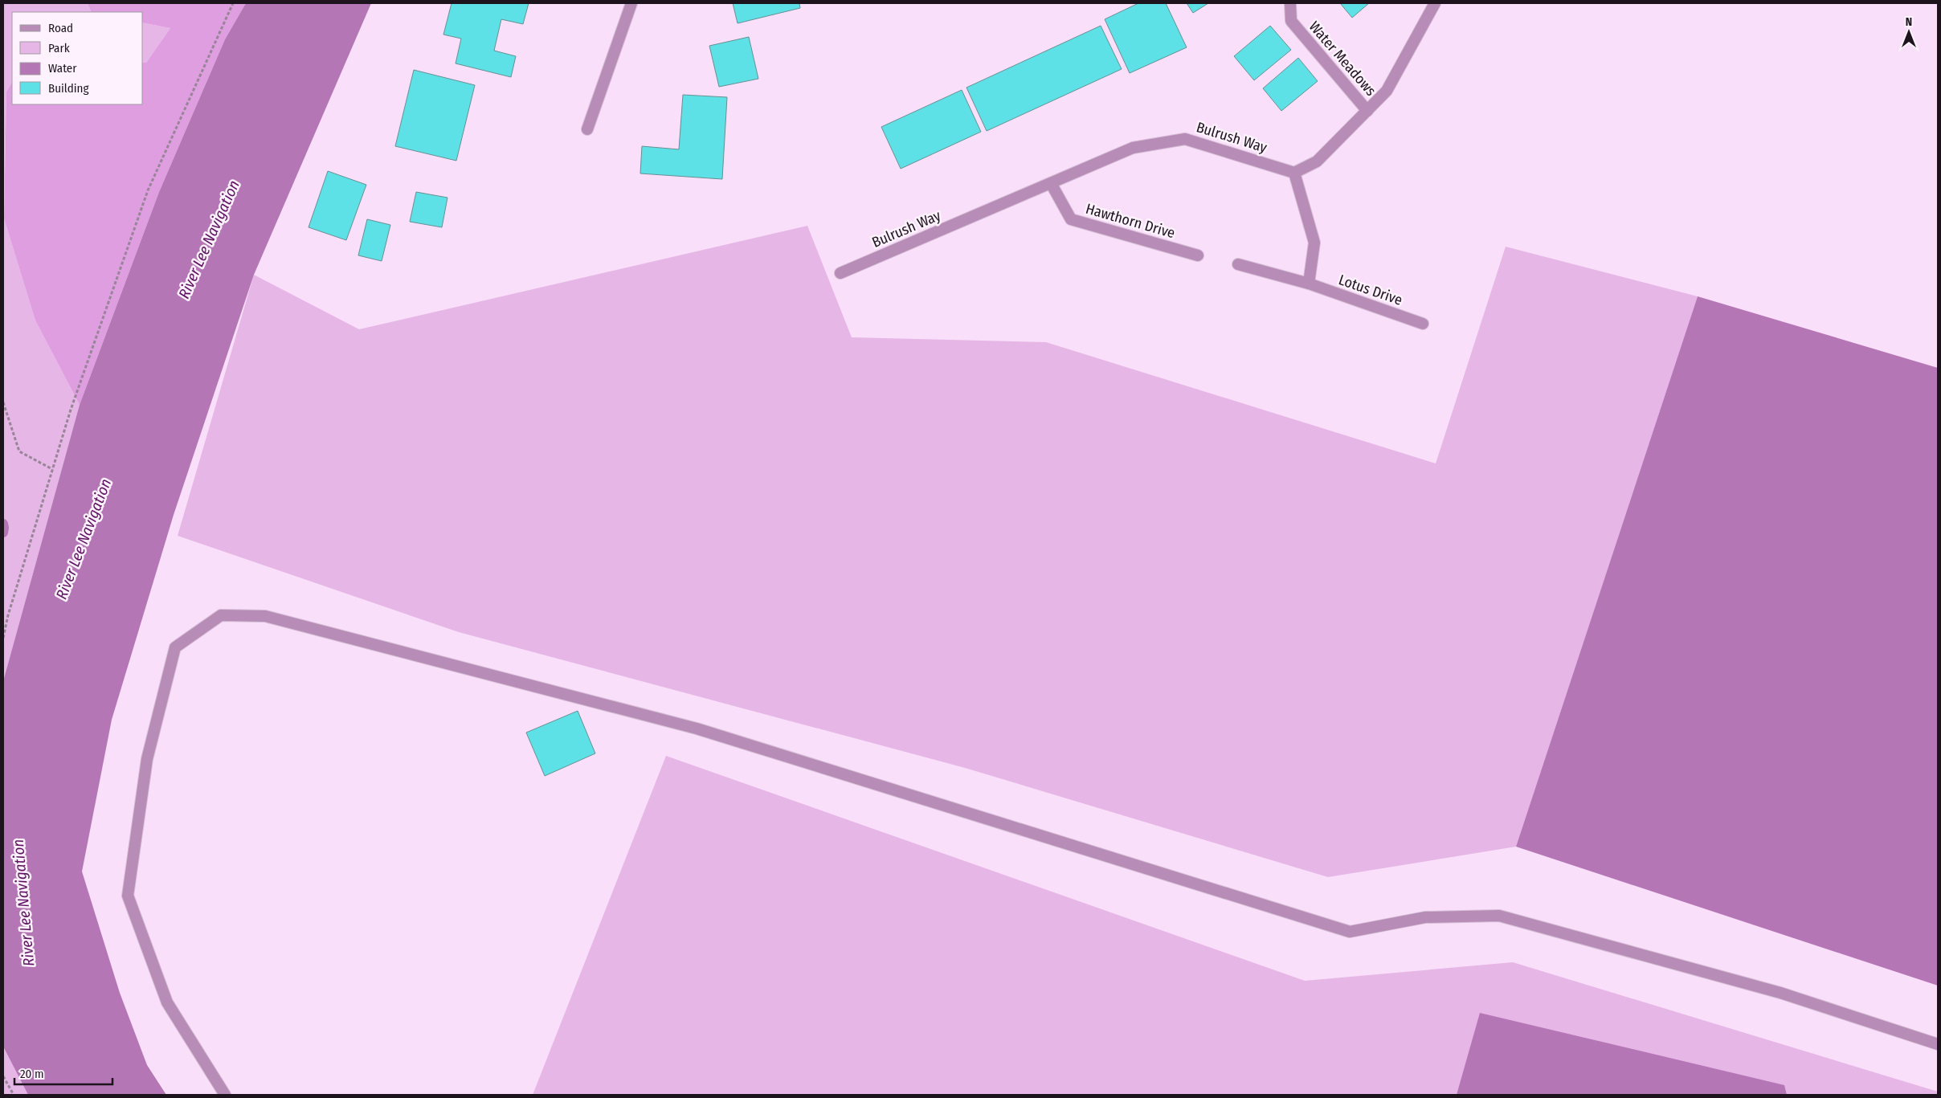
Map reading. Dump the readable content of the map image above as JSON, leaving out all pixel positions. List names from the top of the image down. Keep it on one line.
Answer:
{"streets":{"street":["Water Meadows","Bulrush Way","Hawthorn Drive","Lotus Drive"]},"crossings":[["Bulrush Way","Hawthorn Drive"]],"water":["River Lee Navigation"],"legend":["Road","Park","Water","Building"],"scale_bar":"20 m","north":"top"}
